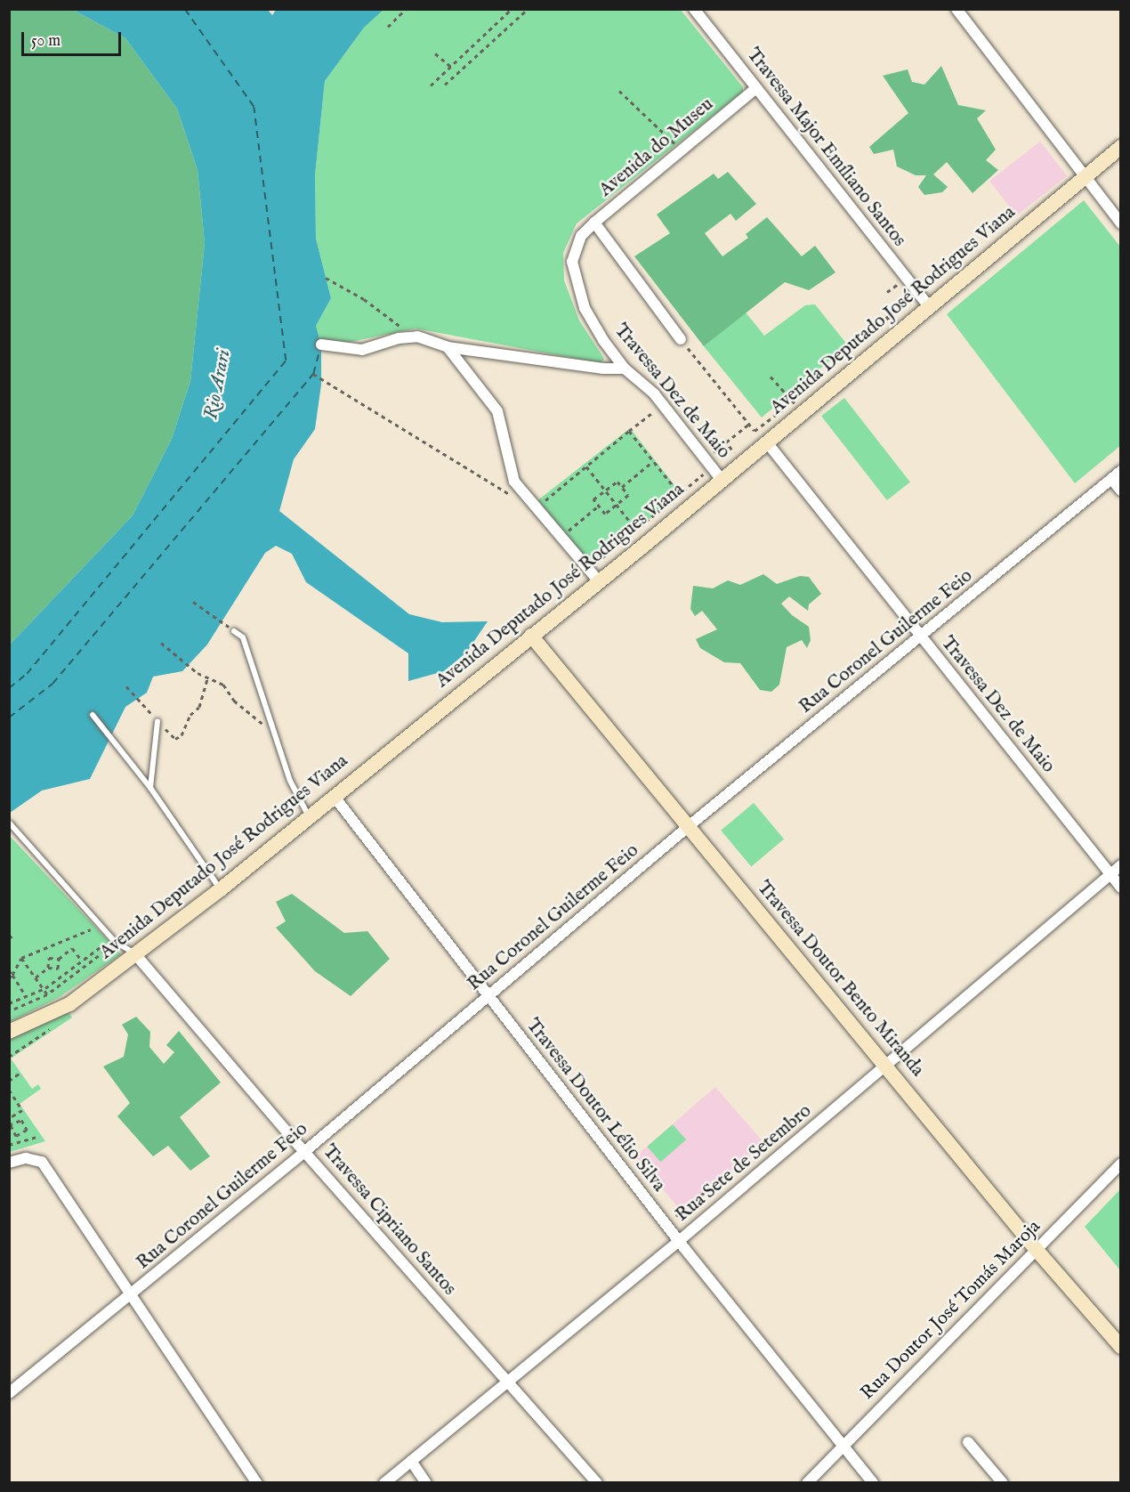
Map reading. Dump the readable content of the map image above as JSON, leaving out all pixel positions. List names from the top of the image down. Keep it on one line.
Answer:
{"streets":{"street":["Avenida do Museu","Travessa Major Emíliano Santos","Avenida Deputado José Rodrigues Viana","Travessa Dez de Maio","Rua Coronel Guilerme Feio","Travessa Doutor Bento Miranda","Travessa Doutor Lélio Silva","Rua Sete de Setembro","Travessa Cipriano Santos","Rua Doutor José Tomás Maroja"]},"crossings":[["Avenida do Museu","Travessa Major Emíliano Santos"],["Avenida do Museu","Travessa Dez de Maio"],["Travessa Major Emíliano Santos","Avenida Deputado José Rodrigues Viana"],["Avenida Deputado José Rodrigues Viana","Travessa Dez de Maio"],["Avenida Deputado José Rodrigues Viana","Travessa Doutor Bento Miranda"],["Avenida Deputado José Rodrigues Viana","Travessa Doutor Lélio Silva"],["Avenida Deputado José Rodrigues Viana","Travessa Cipriano Santos"],["Travessa Dez de Maio","Rua Coronel Guilerme Feio"],["Travessa Dez de Maio","Rua Sete de Setembro"],["Rua Coronel Guilerme Feio","Travessa Doutor Bento Miranda"],["Rua Coronel Guilerme Feio","Travessa Doutor Lélio Silva"],["Rua Coronel Guilerme Feio","Travessa Cipriano Santos"],["Travessa Doutor Bento Miranda","Rua Sete de Setembro"],["Travessa Doutor Bento Miranda","Rua Doutor José Tomás Maroja"],["Travessa Doutor Lélio Silva","Rua Sete de Setembro"],["Travessa Doutor Lélio Silva","Rua Doutor José Tomás Maroja"],["Rua Sete de Setembro","Travessa Cipriano Santos"]],"water":["Rio Arari"],"scale_bar":"50 m"}
